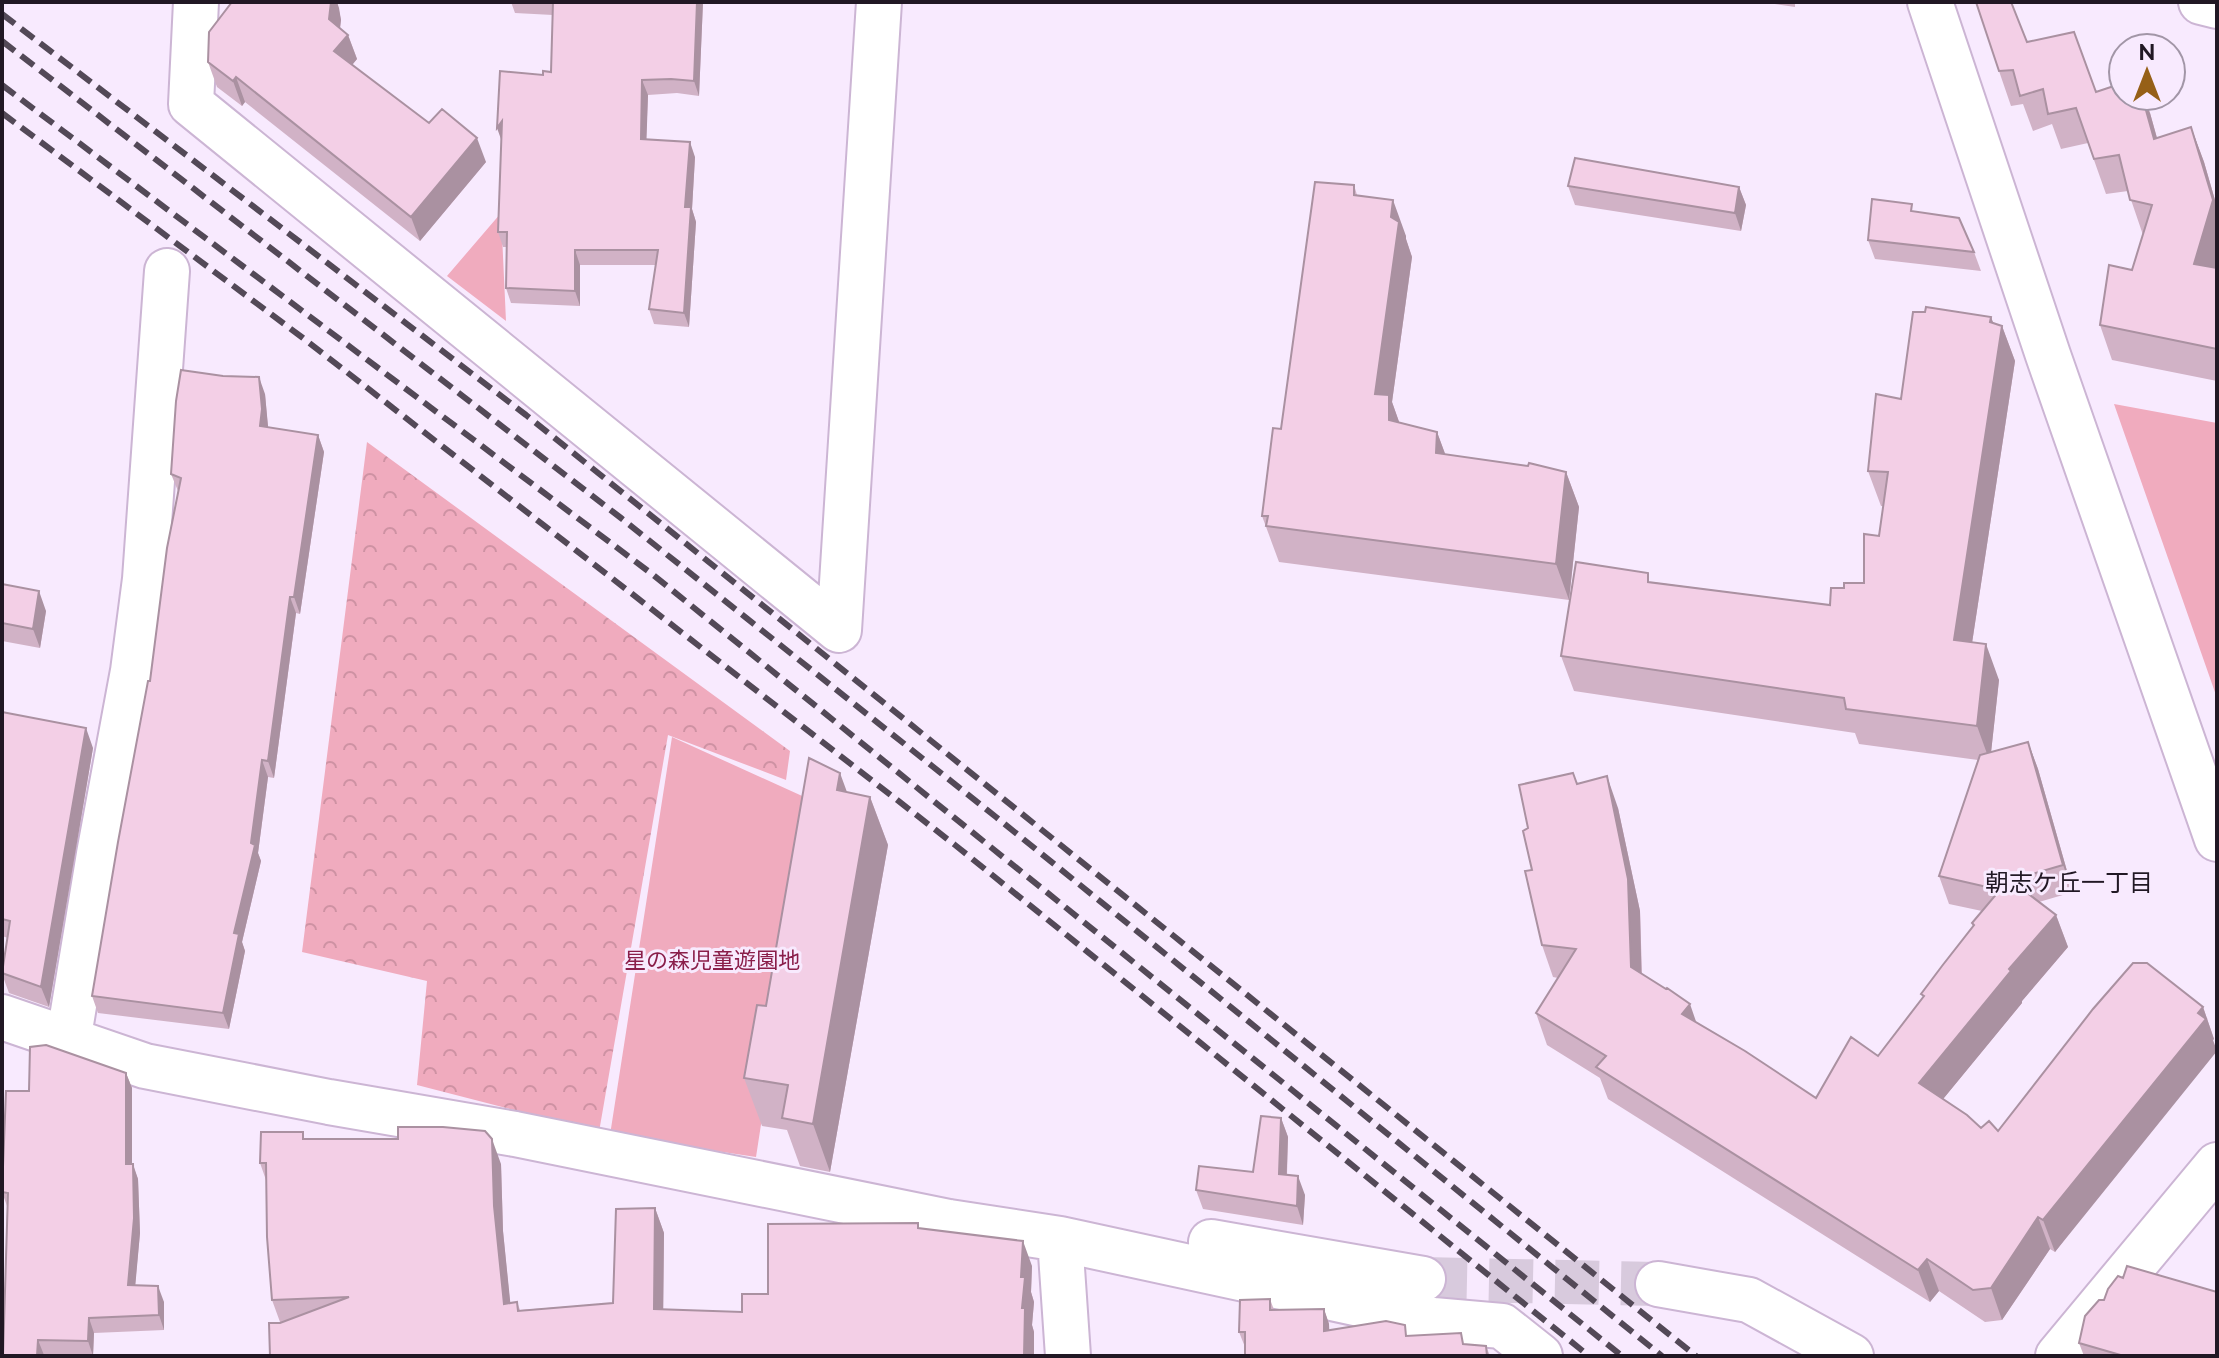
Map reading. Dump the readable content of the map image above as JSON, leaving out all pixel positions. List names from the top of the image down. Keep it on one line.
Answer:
{"districts":["朝志ケ丘一丁目"],"parks":["星の森児童遊園地"],"north":"top"}
